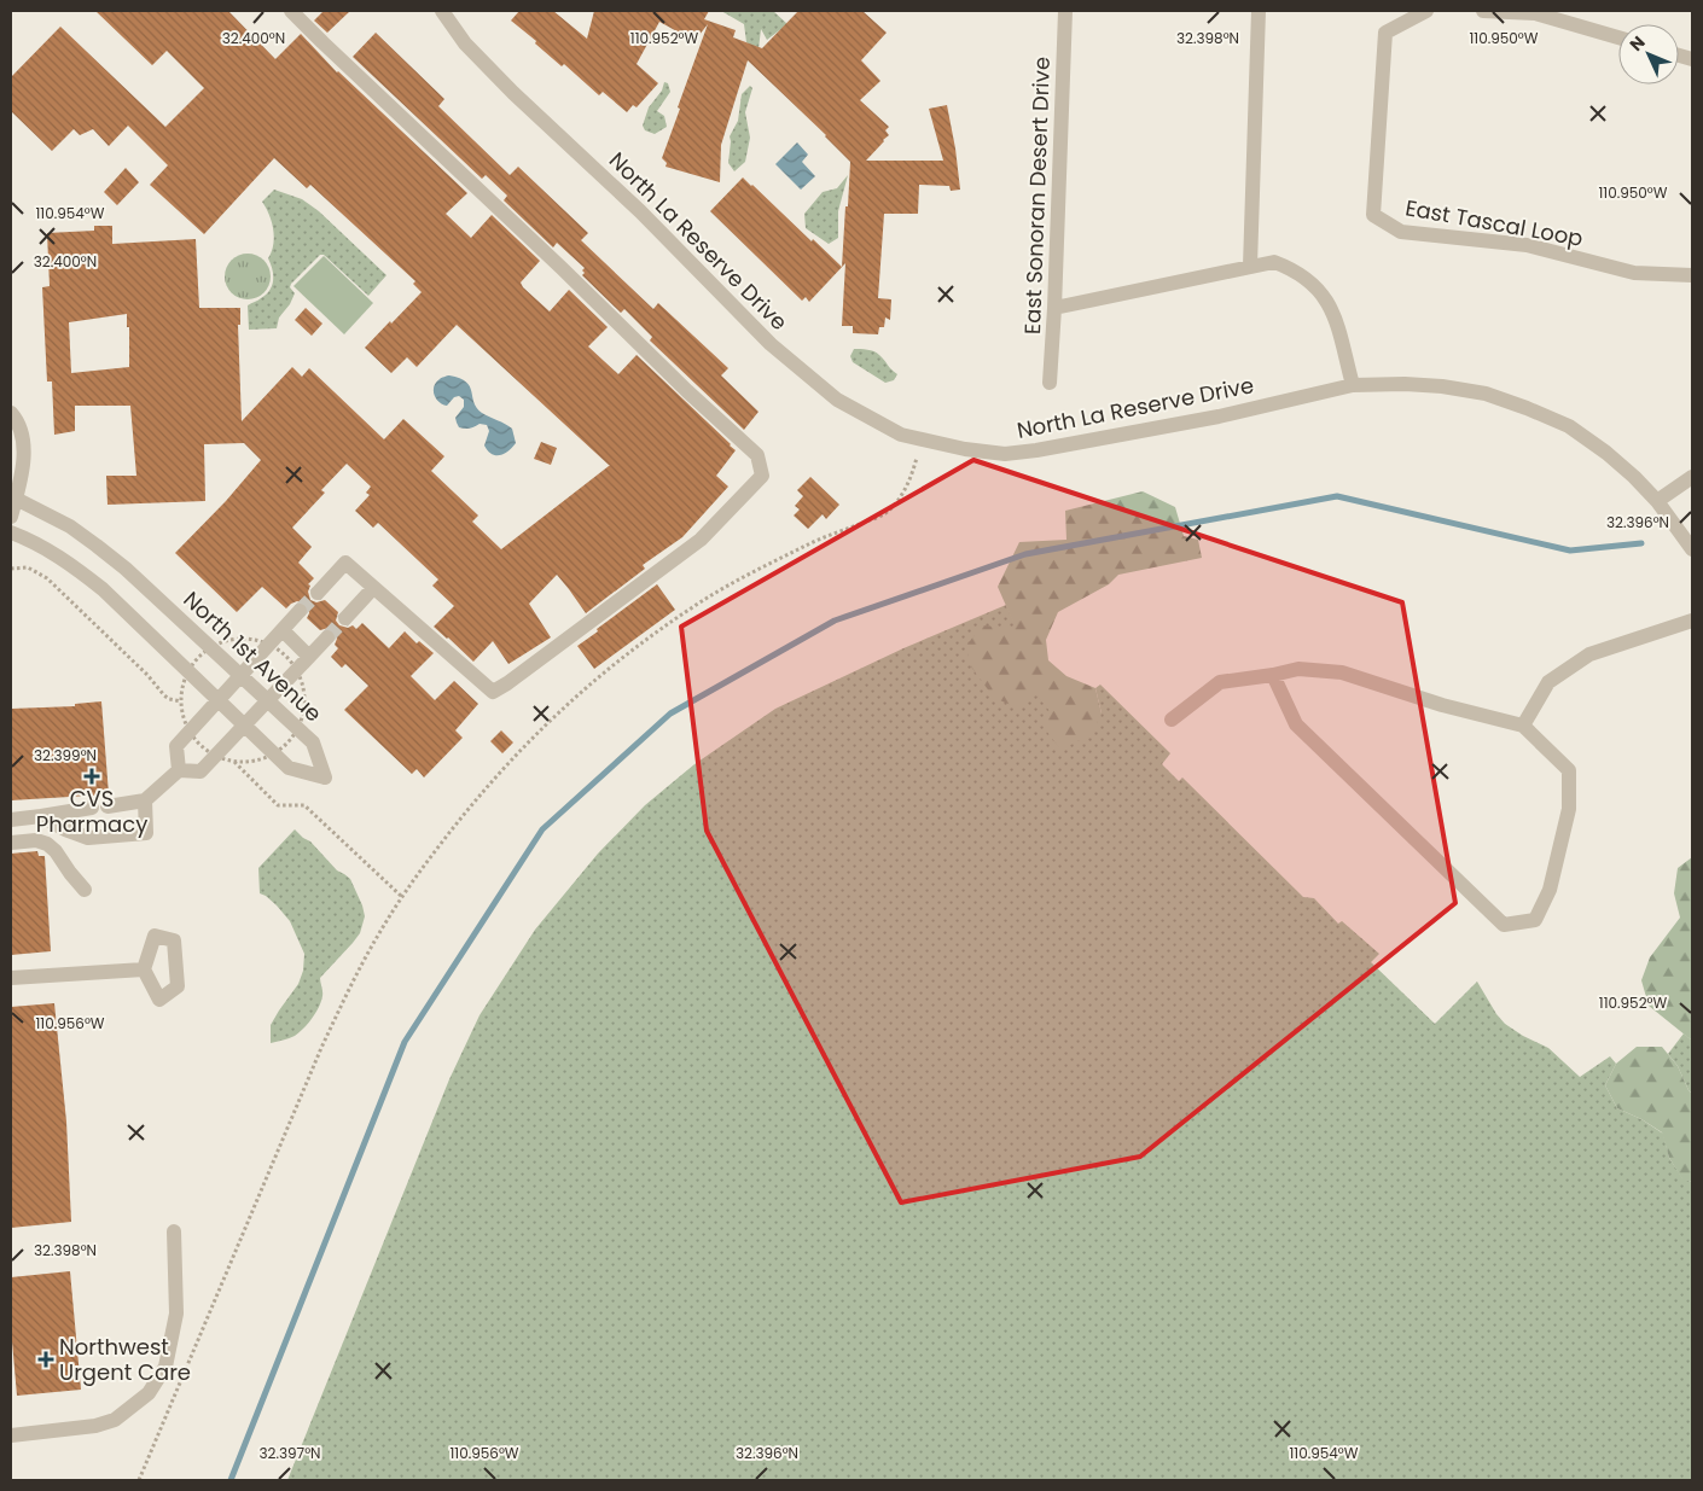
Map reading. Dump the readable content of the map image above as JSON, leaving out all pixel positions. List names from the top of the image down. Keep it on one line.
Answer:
{"streets":{"street":["East Sonoran Desert Drive","East Tascal Loop","North La Reserve Drive","North 1st Avenue"]},"places":{"health":["CVS Pharmacy","Northwest Urgent Care"]},"north":"top left","coordinates":["110.952°W","110.950°W","32.400°N","32.398°N","110.954°W","32.396°N","32.399°N","110.956°W","32.397°N"]}
